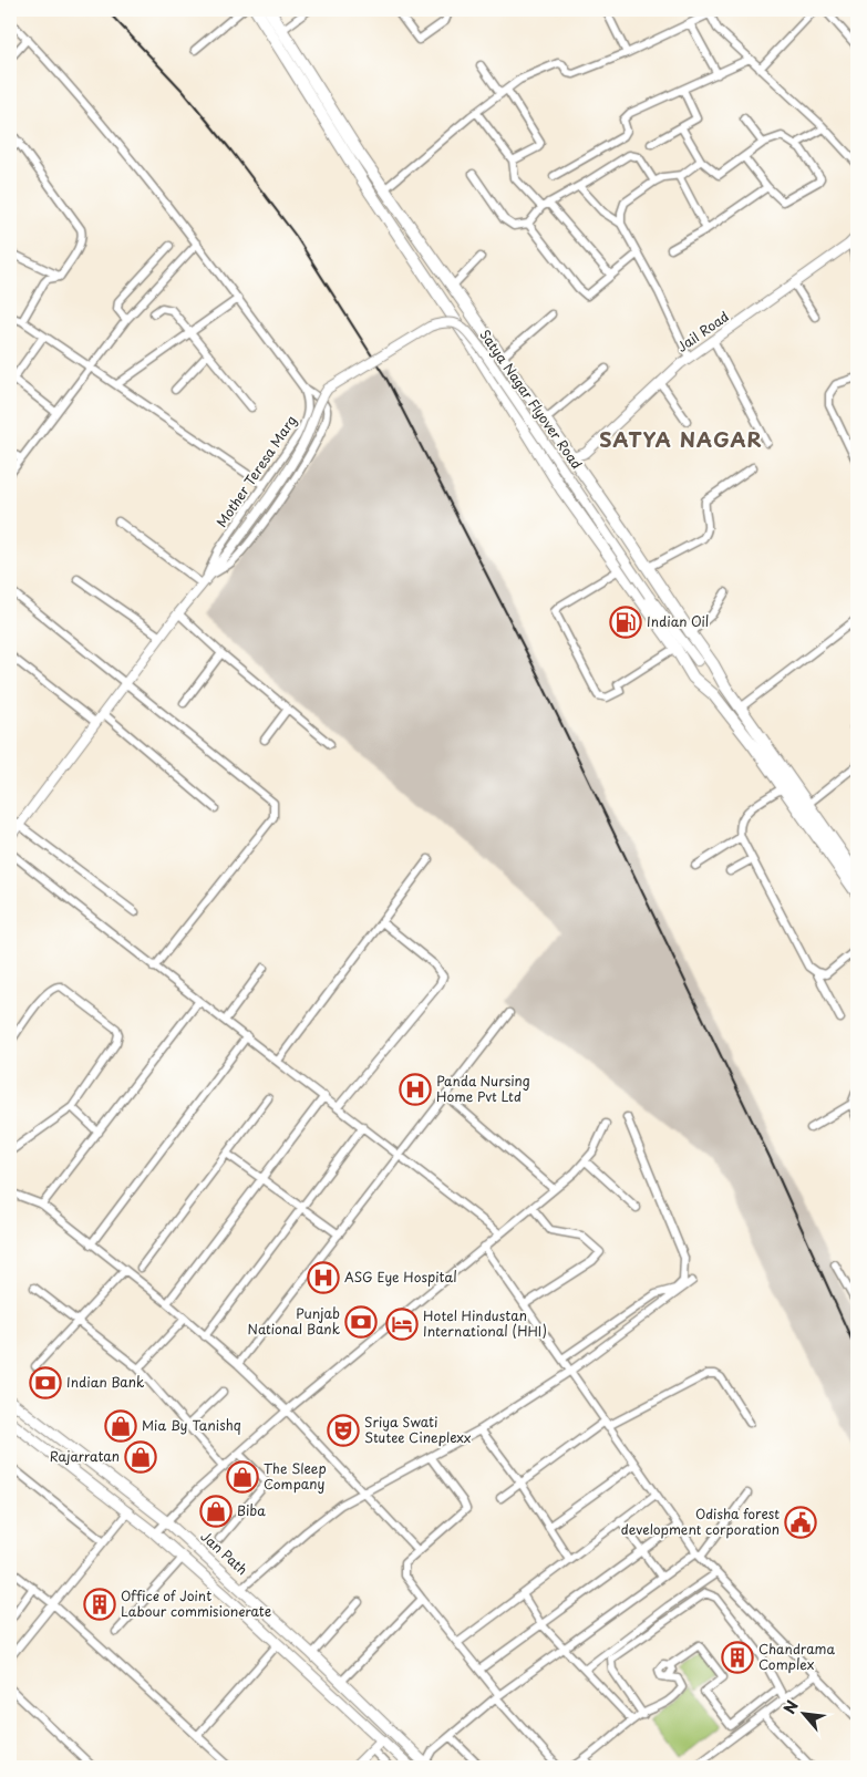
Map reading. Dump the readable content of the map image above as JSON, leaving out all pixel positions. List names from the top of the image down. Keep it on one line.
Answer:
{"streets":{"main road":["Jan Path"],"street":["Jail Road","Satya Nagar Flyover Road","Mother Teresa Marg"]},"crossings":[["Satya Nagar Flyover Road","Mother Teresa Marg"]],"districts":["SATYA NAGAR"],"places":{"fuel station":["Indian Oil"],"hospital":["Panda Nursing Home Pvt Ltd","ASG Eye Hospital"],"bank":["Punjab National Bank","Indian Bank"],"hotel":["Hotel Hindustan International (HHI)"],"shop":["Mia By Tanishq","Rajarratan","The Sleep Company","Biba"],"theatre":["Sriya Swati Stutee Cineplexx"],"public building":["Odisha forest development corporation"],"building":["Office of Joint Labour commisionerate","Chandrama Complex"]},"north":"top left"}
